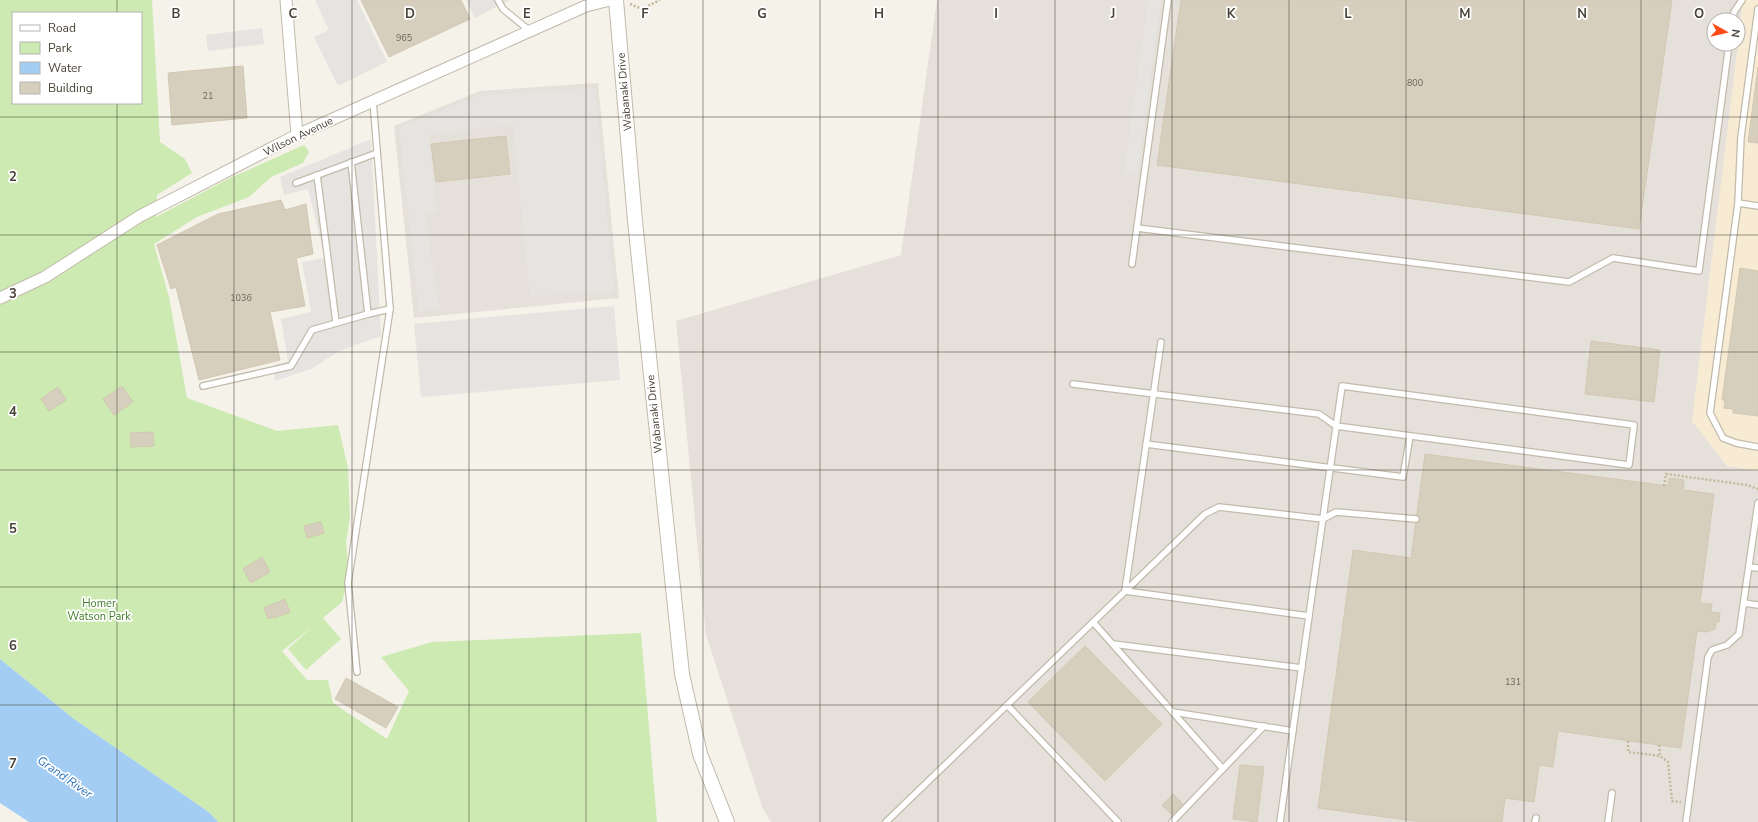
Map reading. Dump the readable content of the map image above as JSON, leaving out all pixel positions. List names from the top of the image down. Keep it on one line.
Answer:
{"streets":{"street":["Wabanaki Drive","Wilson Avenue"]},"water":["Grand River"],"parks":["Homer Watson Park"],"house_numbers":["965","800","21","1036","131"],"legend":["Road","Park","Water","Building"],"north":"right","grid":{"columns":["B","C","D","E","F","G","H","I","J","K","L","M","N","O"],"rows":["2","3","4","5","6","7"]}}
